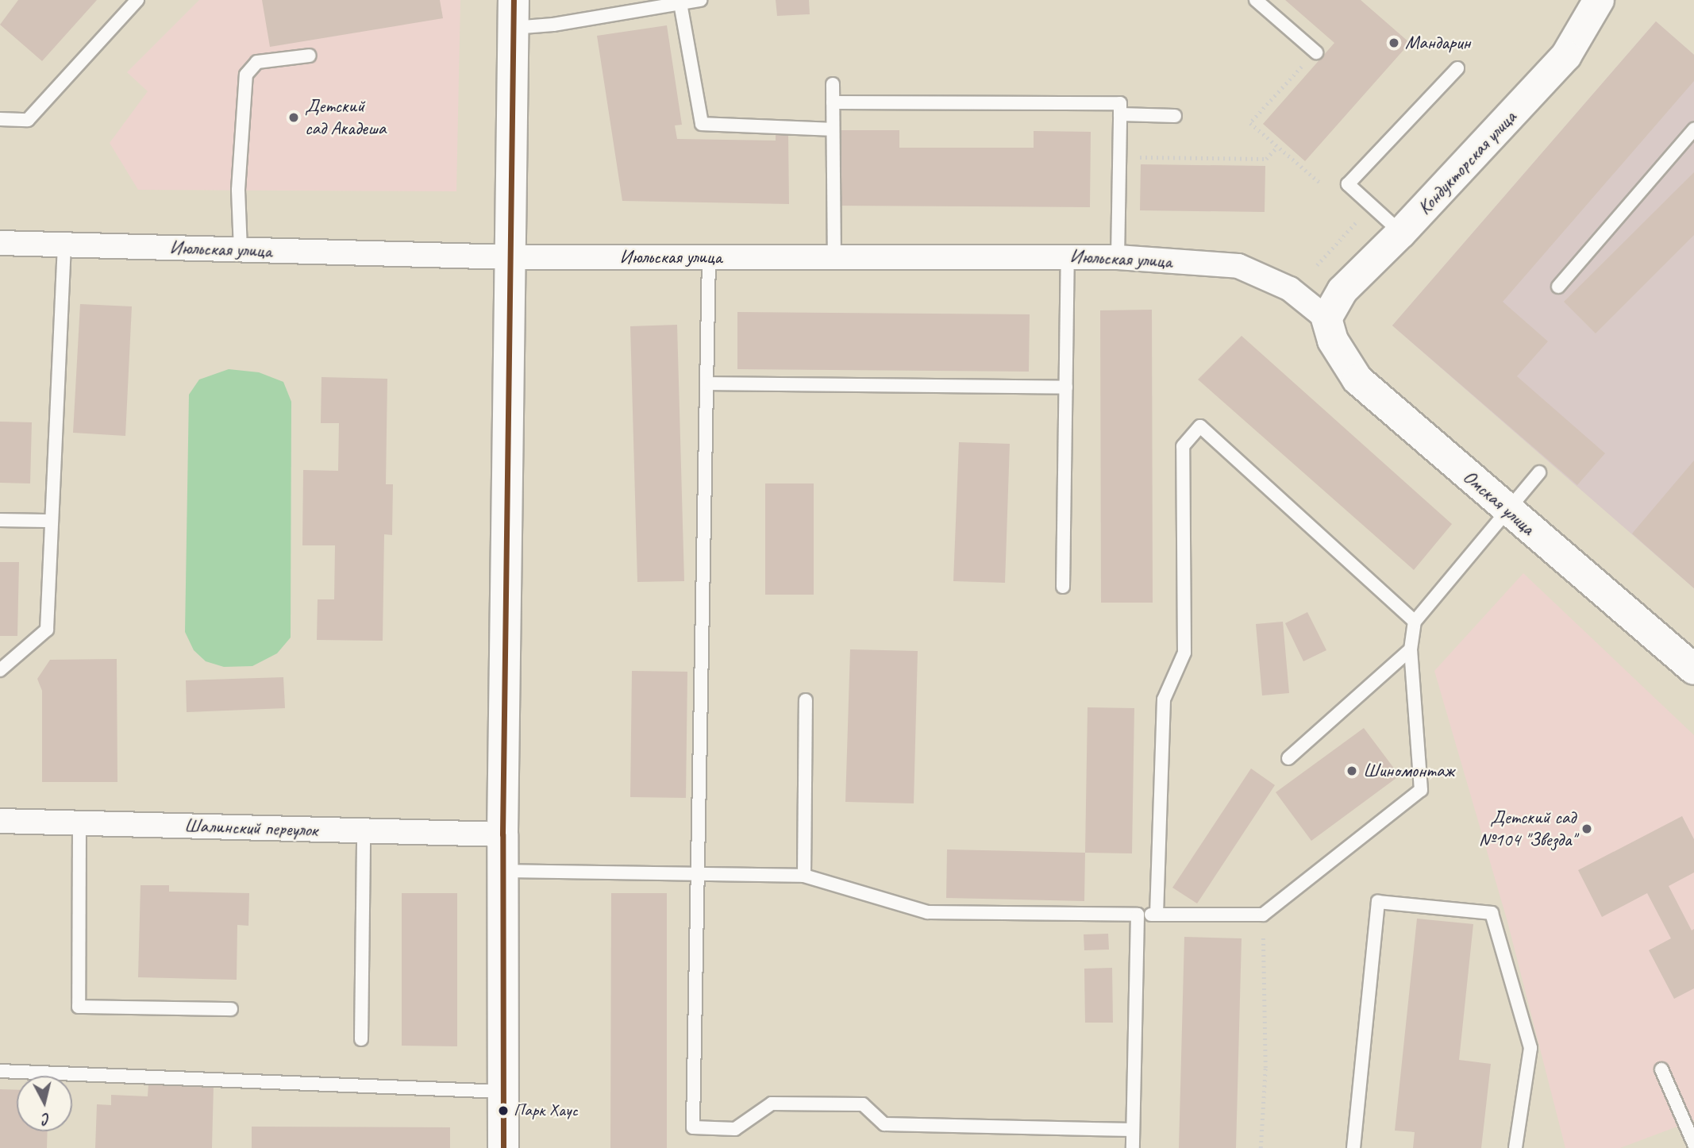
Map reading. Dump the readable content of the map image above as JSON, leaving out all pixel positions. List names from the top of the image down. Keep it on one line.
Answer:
{"streets":{"street":["Кондукторская улица","Июльская улица","Омская улица","Шалинский переулок"]},"crossings":[["Кондукторская улица","Июльская улица"],["Кондукторская улица","Омская улица"],["Июльская улица","Омская улица"]],"places":["Мандарин","Детский сад Акадеша","Шиномонтаж","Детский сад №104 \"Звезда\"","Парк Хаус"],"north":"bottom"}
